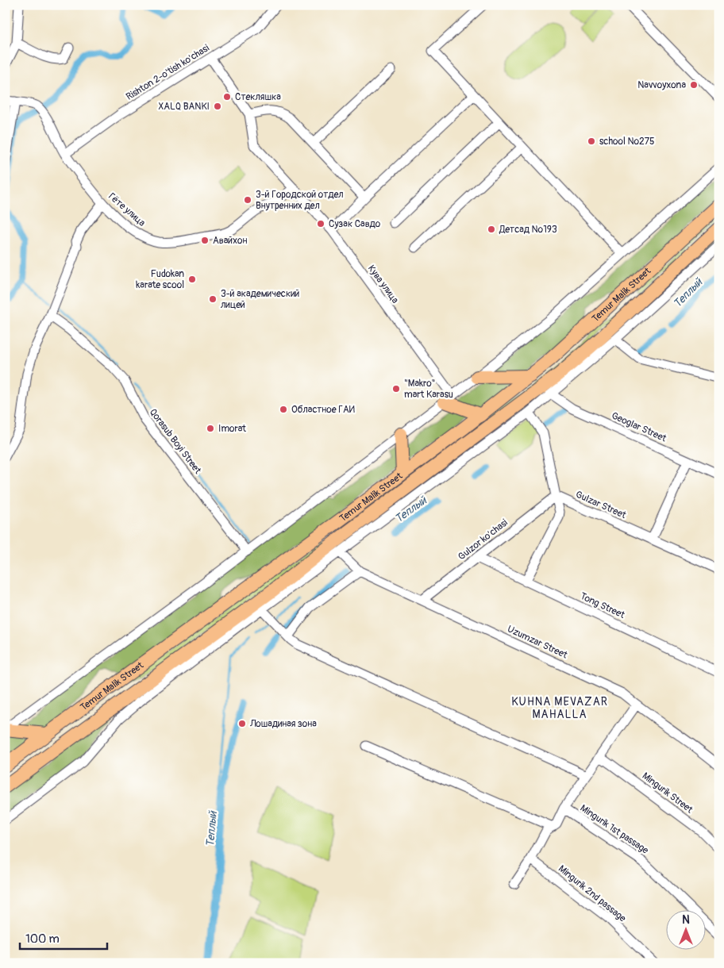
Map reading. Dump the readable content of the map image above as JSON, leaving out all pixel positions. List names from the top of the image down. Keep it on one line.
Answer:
{"streets":{"highway":["Temur Malik Street"],"street":["Rishton 2-o'tish ko'chasi","Гёте улица","Кува улица","Geoglar Street","Qorasub Boyi Street","Gulzar Street","Gulzor ko'chasi","Tong Street","Uzumzar Street","Mingurik Street","Mingurik 1st passage","Mingurik 2nd passage"]},"crossings":[["Rishton 2-o'tish ko'chasi","Гёте улица"],["Гёте улица","Кува улица"],["Gulzar Street","Gulzor ko'chasi"],["Gulzor ko'chasi","Tong Street"],["Gulzor ko'chasi","Uzumzar Street"]],"districts":["KUHNA MEVAZAR MAHALLA"],"water":["Теплый"],"places":["Navvoyxona","Стекляшка","XALQ BANKI","school №275","3-й Городской отдел Внутренних дел","Сузак Савдо","Детсад №193","Авайхон","Fudokan karate scool","3-й академический лицей","\"Makro\" mart Karasu","Областное ГАИ","Imorat","Лошадиная зона"],"scale_bar":"100 m","north":"top"}
